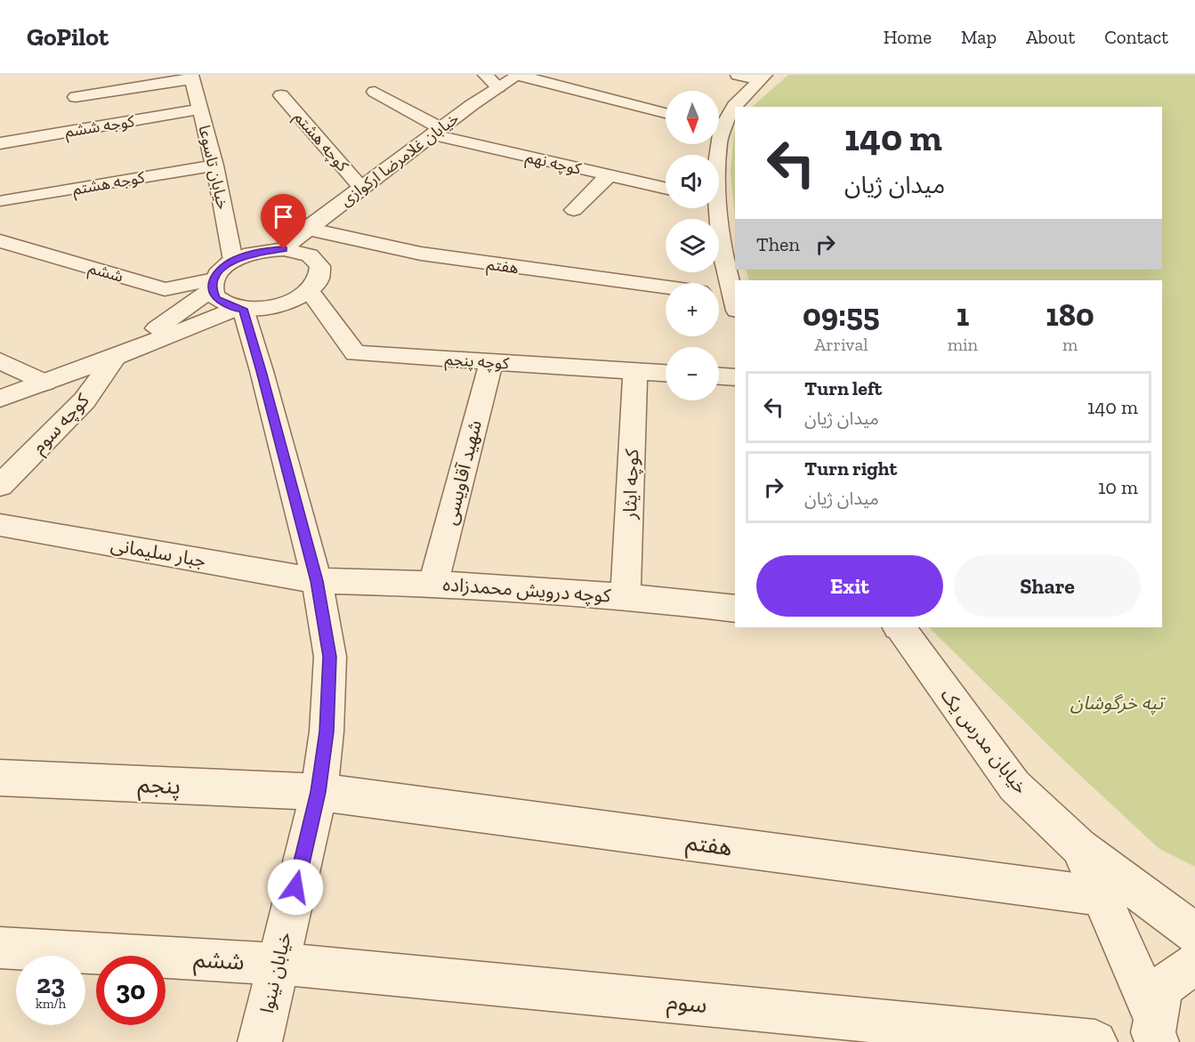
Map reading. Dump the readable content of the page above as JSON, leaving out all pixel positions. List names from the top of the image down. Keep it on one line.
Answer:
{"streets":{"street":["کوجه ششم","کوچه هشتم","خیابان غلامرضا ارکوازی","کوچه نهم","خیابان تاسوعا","کوجه هشتم","هفتم","ششم","کوچه پنجم","کوچه سوم","شهید آقاویسی","کوچه ایثار","جبار سلیمانی","کوچه درویش محمدزاده","خیابان مدرس یک","پنجم","خیابان نینوا","سوم"]},"crossings":[["کوجه ششم","خیابان تاسوعا"],["کوچه هشتم","خیابان غلامرضا ارکوازی"],["خیابان غلامرضا ارکوازی","کوچه نهم"],["خیابان غلامرضا ارکوازی","هفتم"],["خیابان تاسوعا","کوجه هشتم"],["هفتم","پنجم"],["هفتم","خیابان نینوا"],["ششم","خیابان نینوا"],["ششم","سوم"],["کوچه پنجم","شهید آقاویسی"],["کوچه پنجم","کوچه ایثار"],["شهید آقاویسی","کوچه درویش محمدزاده"],["کوچه ایثار","کوچه درویش محمدزاده"],["جبار سلیمانی","کوچه درویش محمدزاده"],["جبار سلیمانی","خیابان نینوا"],["کوچه درویش محمدزاده","خیابان نینوا"],["پنجم","خیابان نینوا"],["خیابان نینوا","سوم"]],"parks":["تپه خرگوشان"],"north":"bottom","page":{"header":"GoPilot","nav":["Home","Map","About","Contact"],"map_buttons":["+","−"],"turn":["140 m","میدان ژیان"],"then":"Then","eta":["09:55","Arrival","1","min","180","m"],"list":[{"name":"Turn left","note":"میدان ژیان","value":"140 m"},{"name":"Turn right","note":"میدان ژیان","value":"10 m"}],"buttons":["Exit","Share"],"speed":"23 km/h","limit":"30"}}
